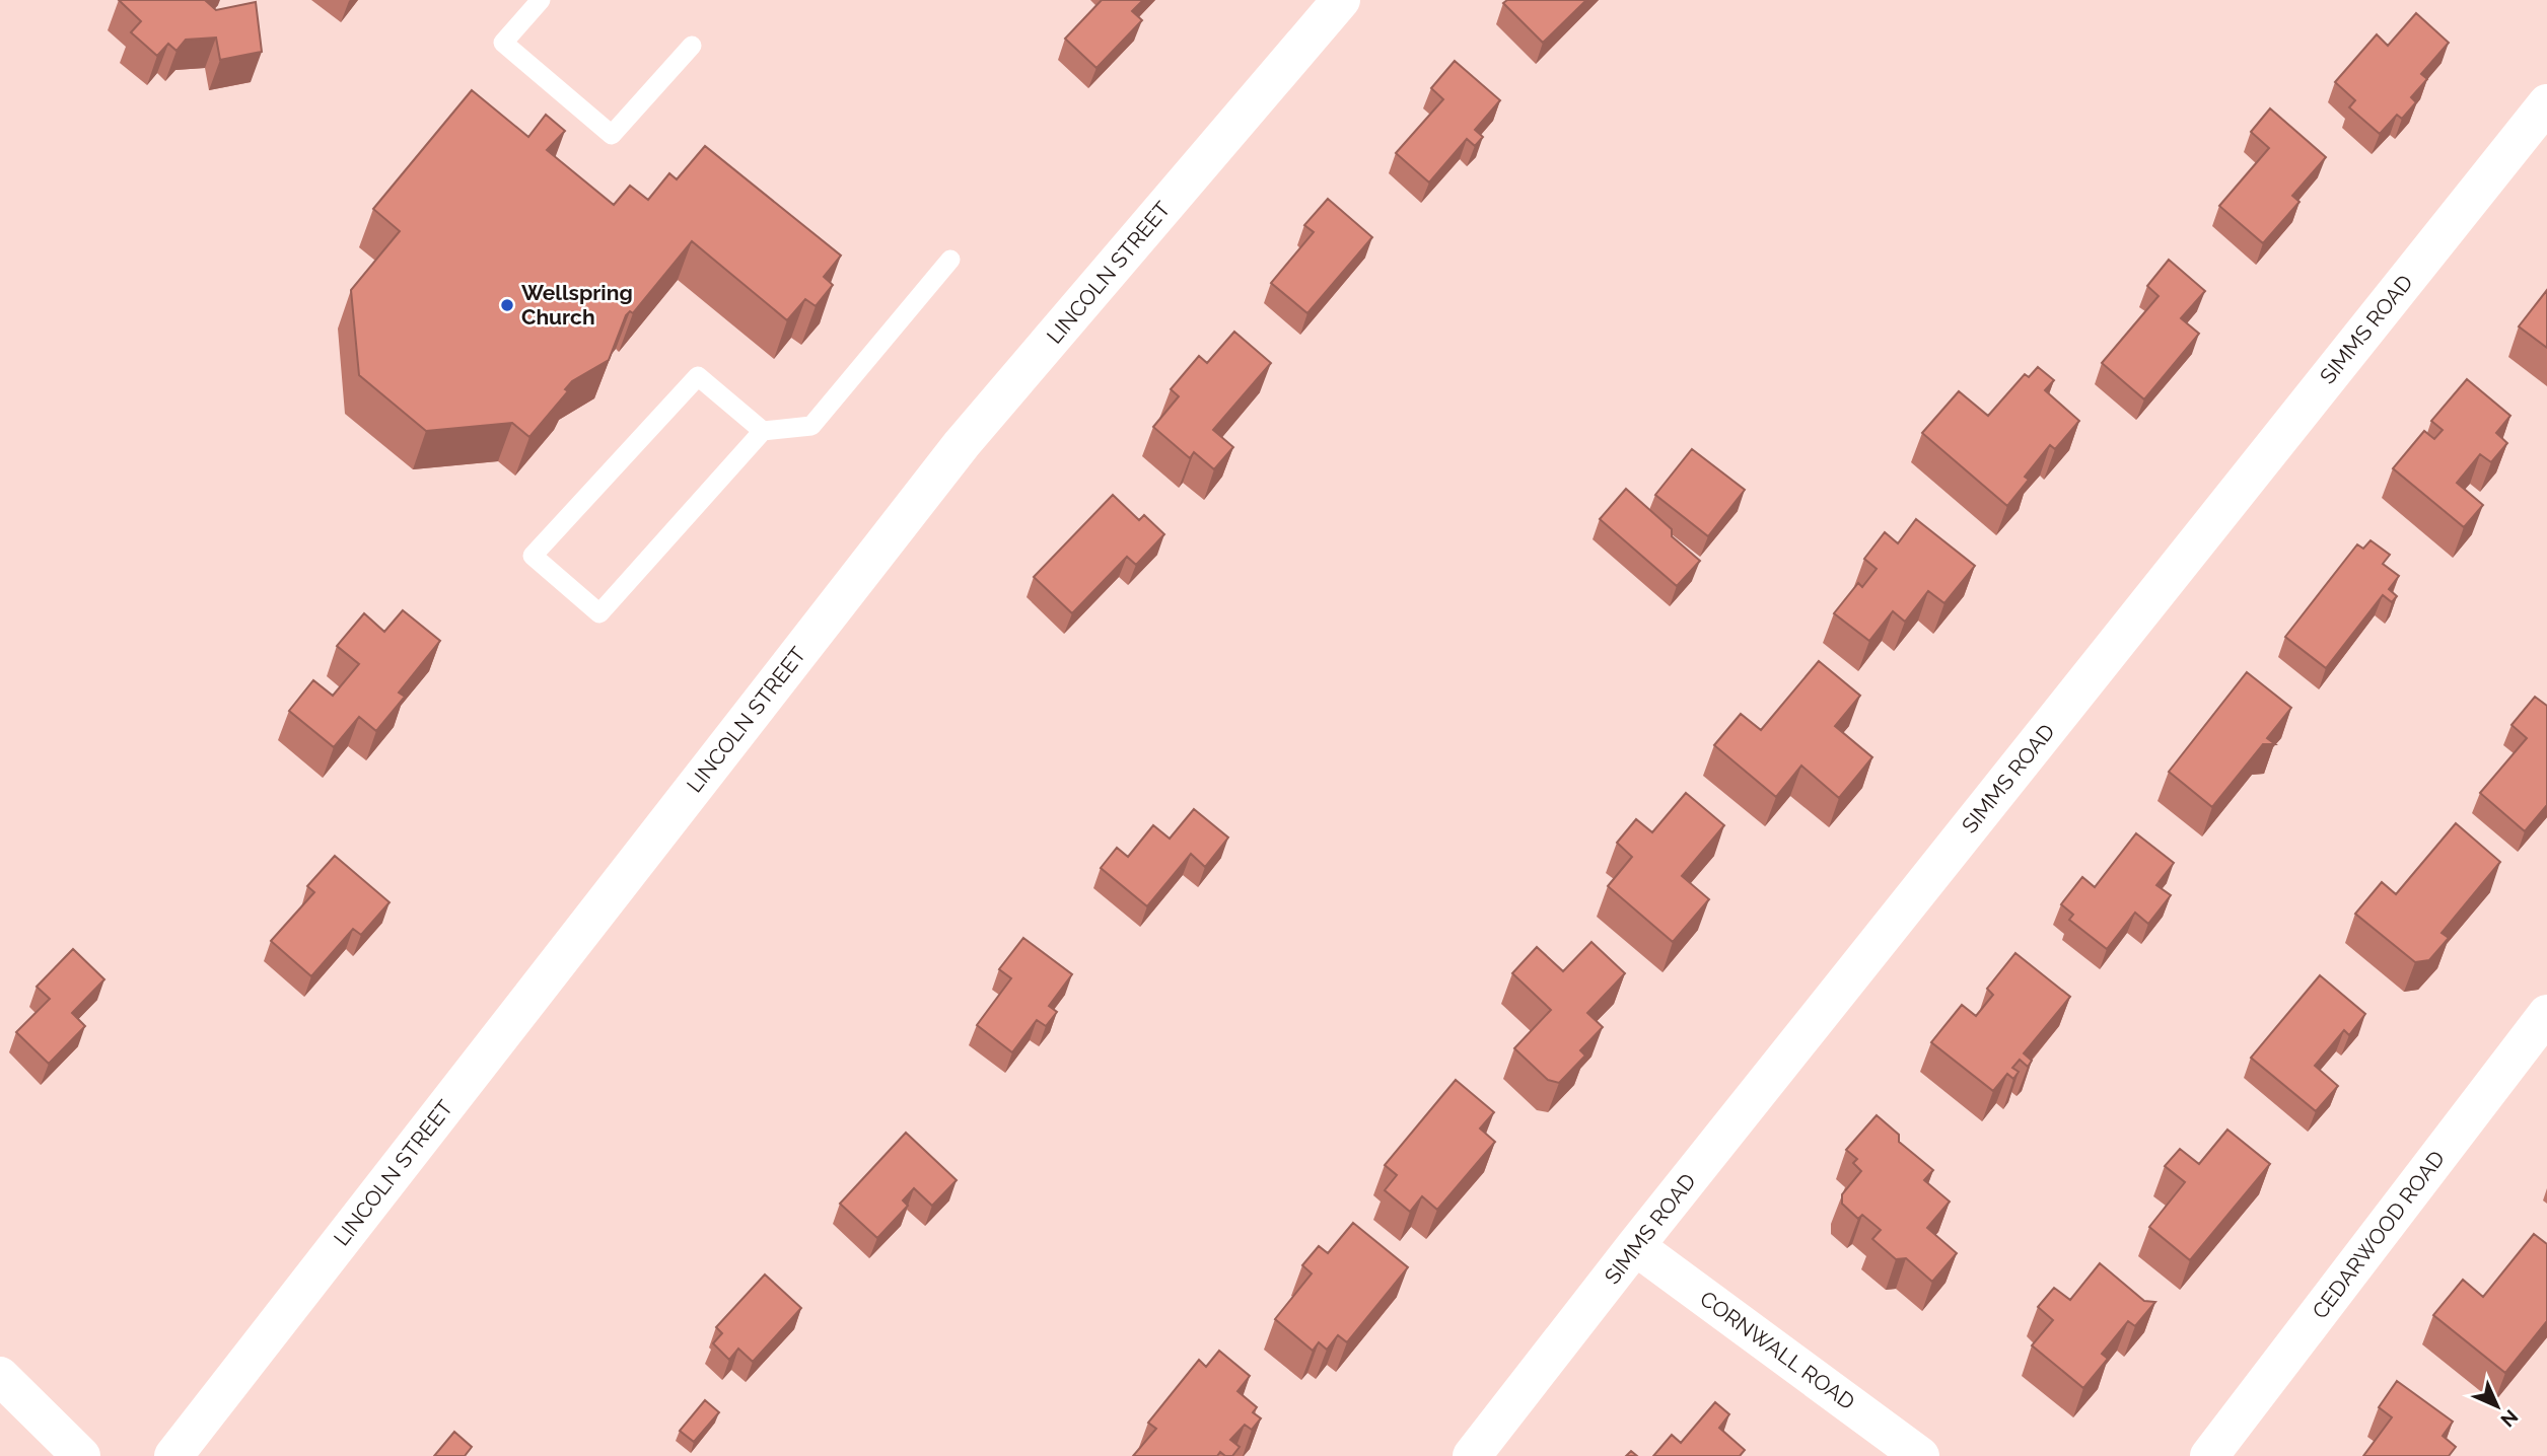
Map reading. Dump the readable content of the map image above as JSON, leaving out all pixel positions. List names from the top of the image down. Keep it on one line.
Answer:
{"streets":{"street":["LINCOLN STREET","SIMMS ROAD","CEDARWOOD ROAD","CORNWALL ROAD"]},"crossings":[["SIMMS ROAD","CORNWALL ROAD"]],"places":["Wellspring Church"],"north":"bottom right"}
